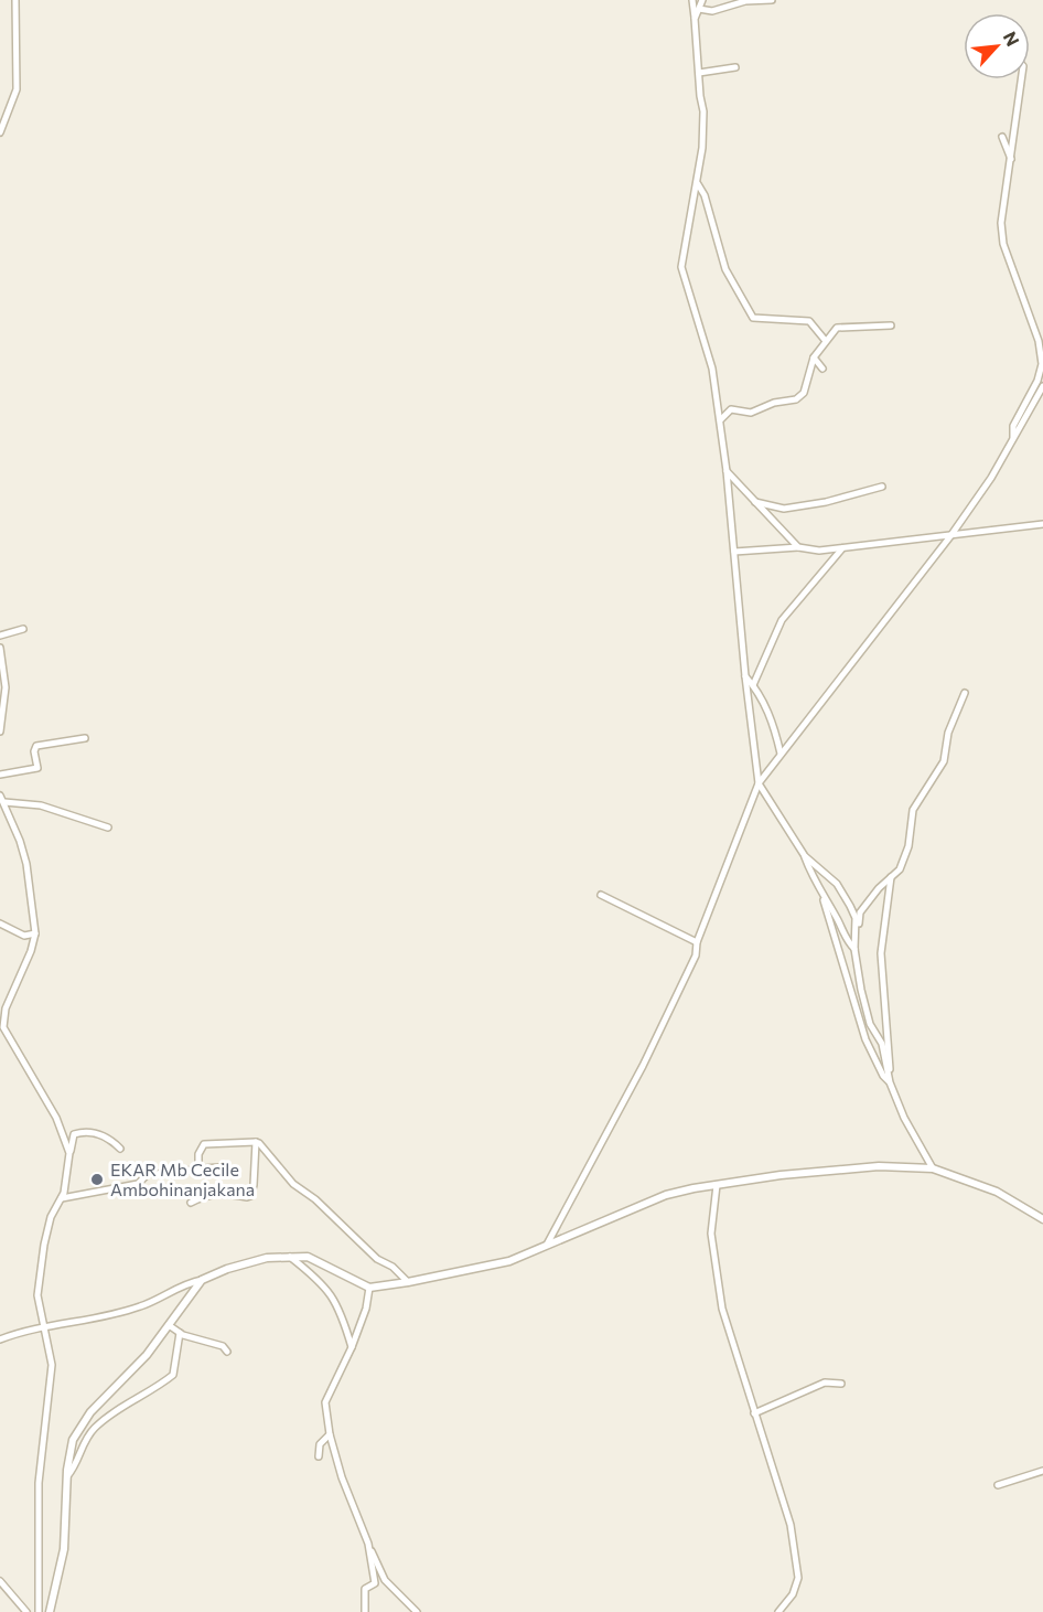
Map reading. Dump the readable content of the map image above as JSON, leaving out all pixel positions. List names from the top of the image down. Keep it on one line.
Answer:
{"places":["EKAR Mb Cecile Ambohinanjakana"],"north":"top right"}
